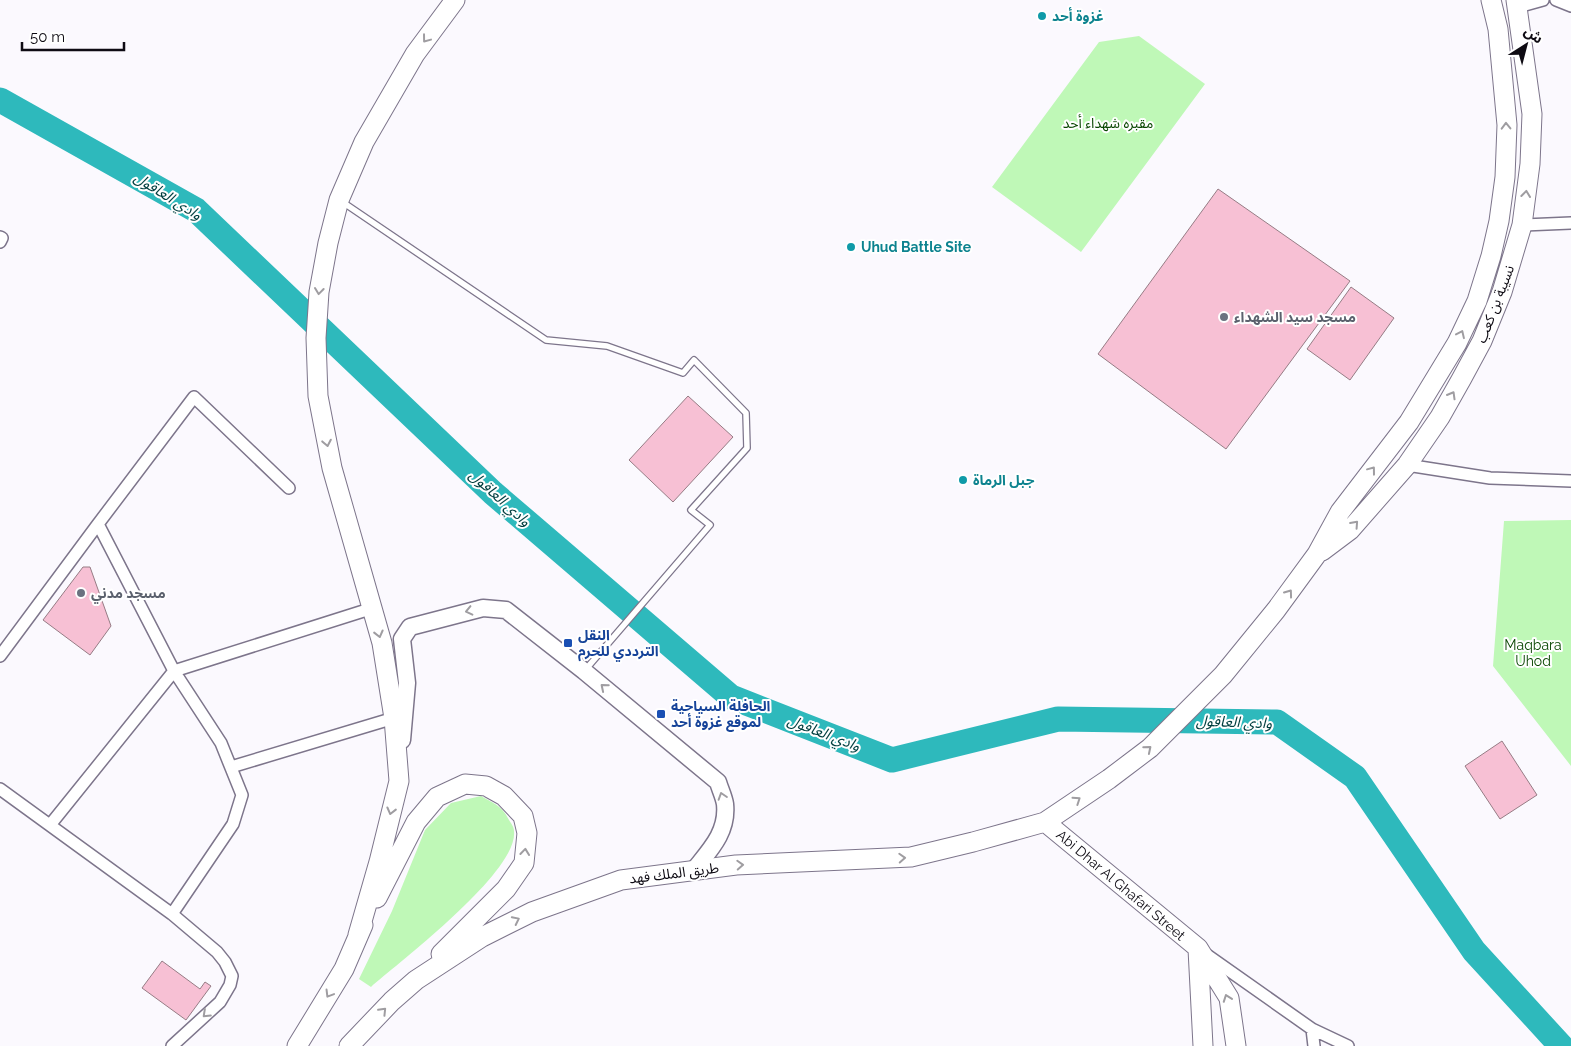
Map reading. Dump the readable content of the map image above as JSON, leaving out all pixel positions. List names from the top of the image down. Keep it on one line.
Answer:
{"streets":{"main road":["نسيبة بن كعب","طريق الملك فهد","Abi Dhar Al Ghafari Street"]},"crossings":[["نسيبة بن كعب","طريق الملك فهد"],["طريق الملك فهد","Abi Dhar Al Ghafari Street"]],"one_way":["طريق الملك فهد"],"water":["وادي العاقول"],"parks":["مقبره شهداء أحد","Maqbara Uhod"],"places":{"other":["غزوة أحد","Uhud Battle Site","مسجد سيد الشهداء","جبل الرماة","مسجد مدني"],"transit":["النقل الترددي للحرم","الحافلة السياحية لموقع غزوة أحد"]},"scale_bar":"50 m","north":"top right"}
